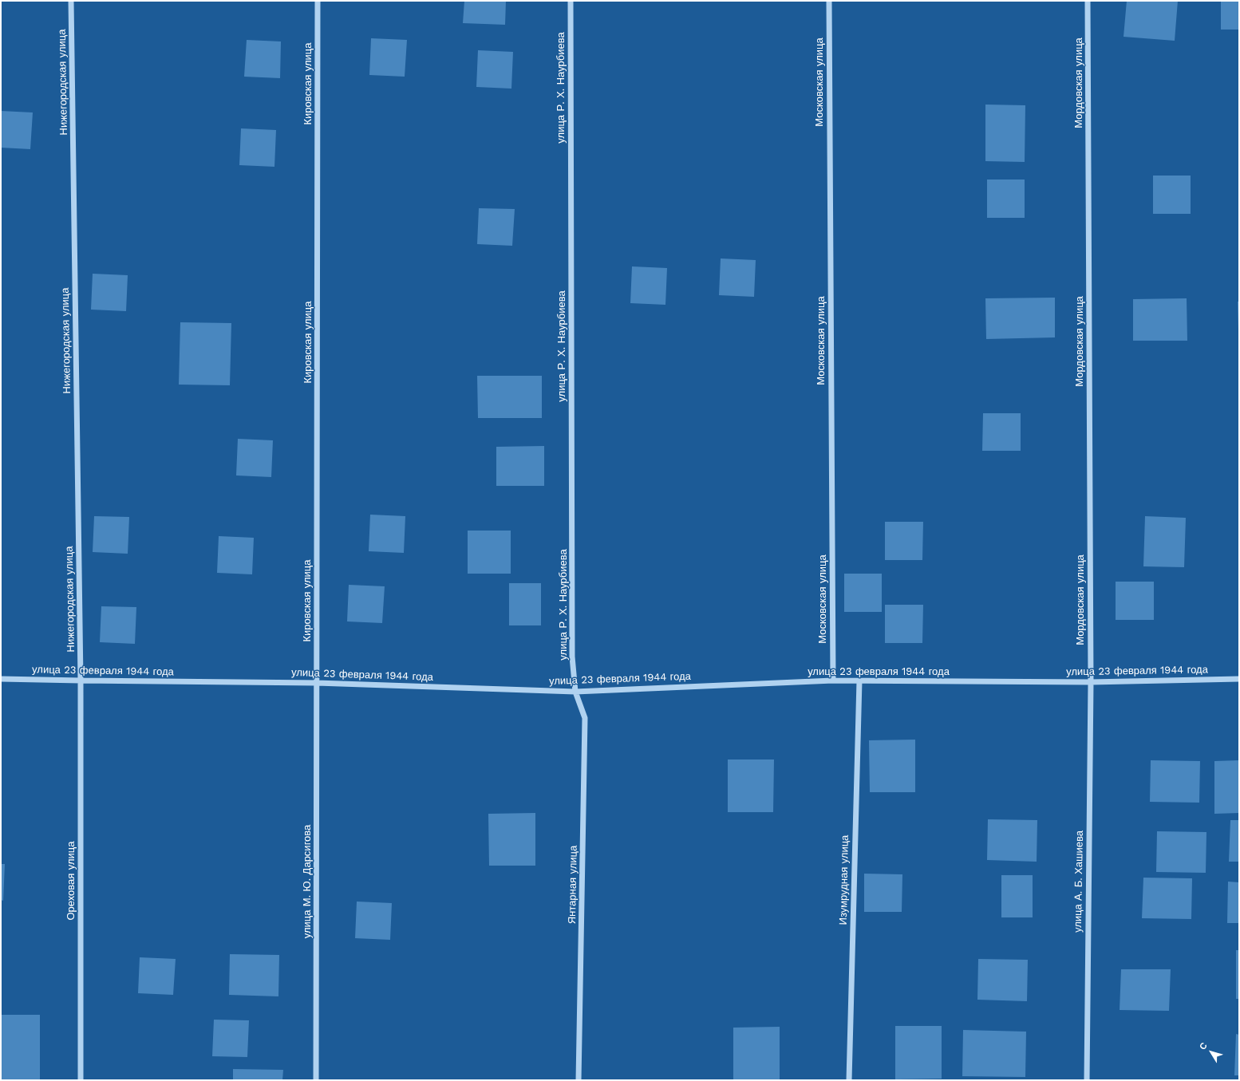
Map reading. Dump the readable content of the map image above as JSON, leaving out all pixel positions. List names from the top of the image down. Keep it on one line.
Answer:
{"streets":{"street":["Нижегородская улица","Московская улица","Мордовская улица","Кировская улица","улица Р. Х. Наурбиева","улица 23 февраля 1944 года","Изумрудная улица","Ореховая улица","улица М. Ю. Дарсигова","улица А. Б. Хашиева","Янтарная улица"]},"crossings":[["Нижегородская улица","улица 23 февраля 1944 года"],["Нижегородская улица","Ореховая улица"],["Московская улица","улица 23 февраля 1944 года"],["Мордовская улица","улица 23 февраля 1944 года"],["Мордовская улица","улица А. Б. Хашиева"],["Кировская улица","улица 23 февраля 1944 года"],["Кировская улица","улица М. Ю. Дарсигова"],["улица Р. Х. Наурбиева","улица 23 февраля 1944 года"],["улица Р. Х. Наурбиева","Янтарная улица"],["улица 23 февраля 1944 года","Изумрудная улица"],["улица 23 февраля 1944 года","Ореховая улица"],["улица 23 февраля 1944 года","улица М. Ю. Дарсигова"],["улица 23 февраля 1944 года","улица А. Б. Хашиева"],["улица 23 февраля 1944 года","Янтарная улица"]],"north":"top left"}
